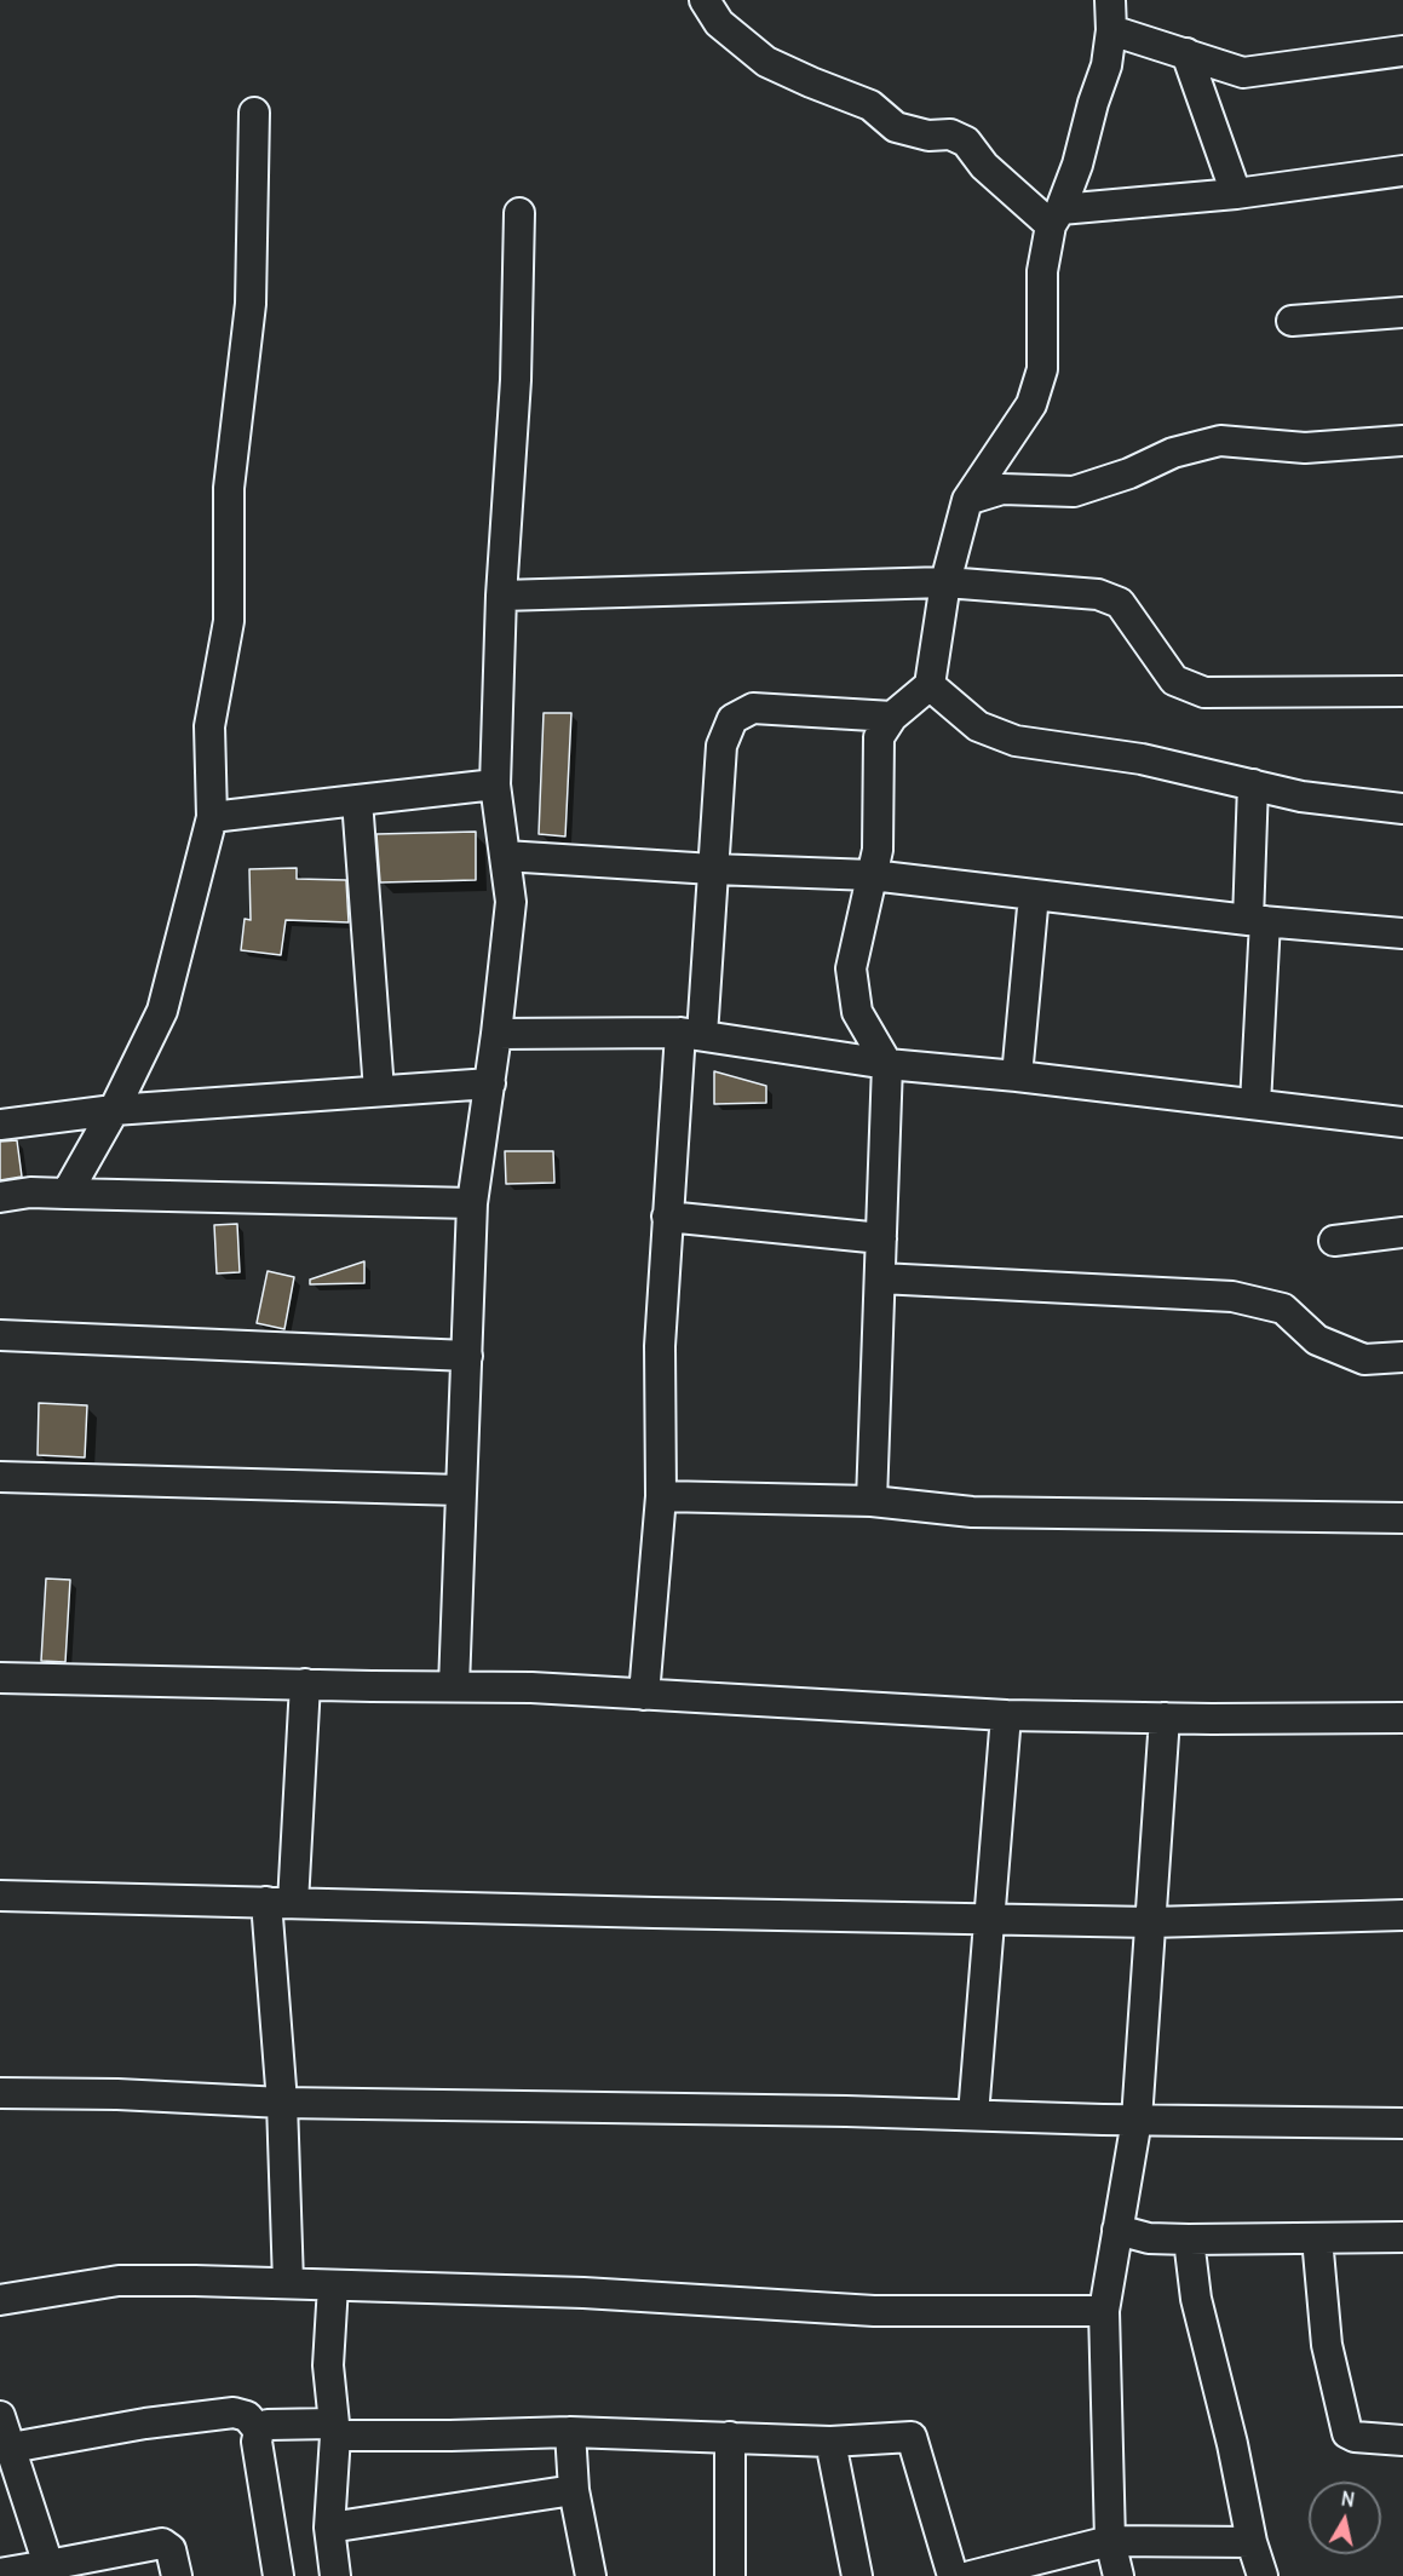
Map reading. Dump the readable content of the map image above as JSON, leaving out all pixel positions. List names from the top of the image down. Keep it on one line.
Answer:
{"north":"top"}
